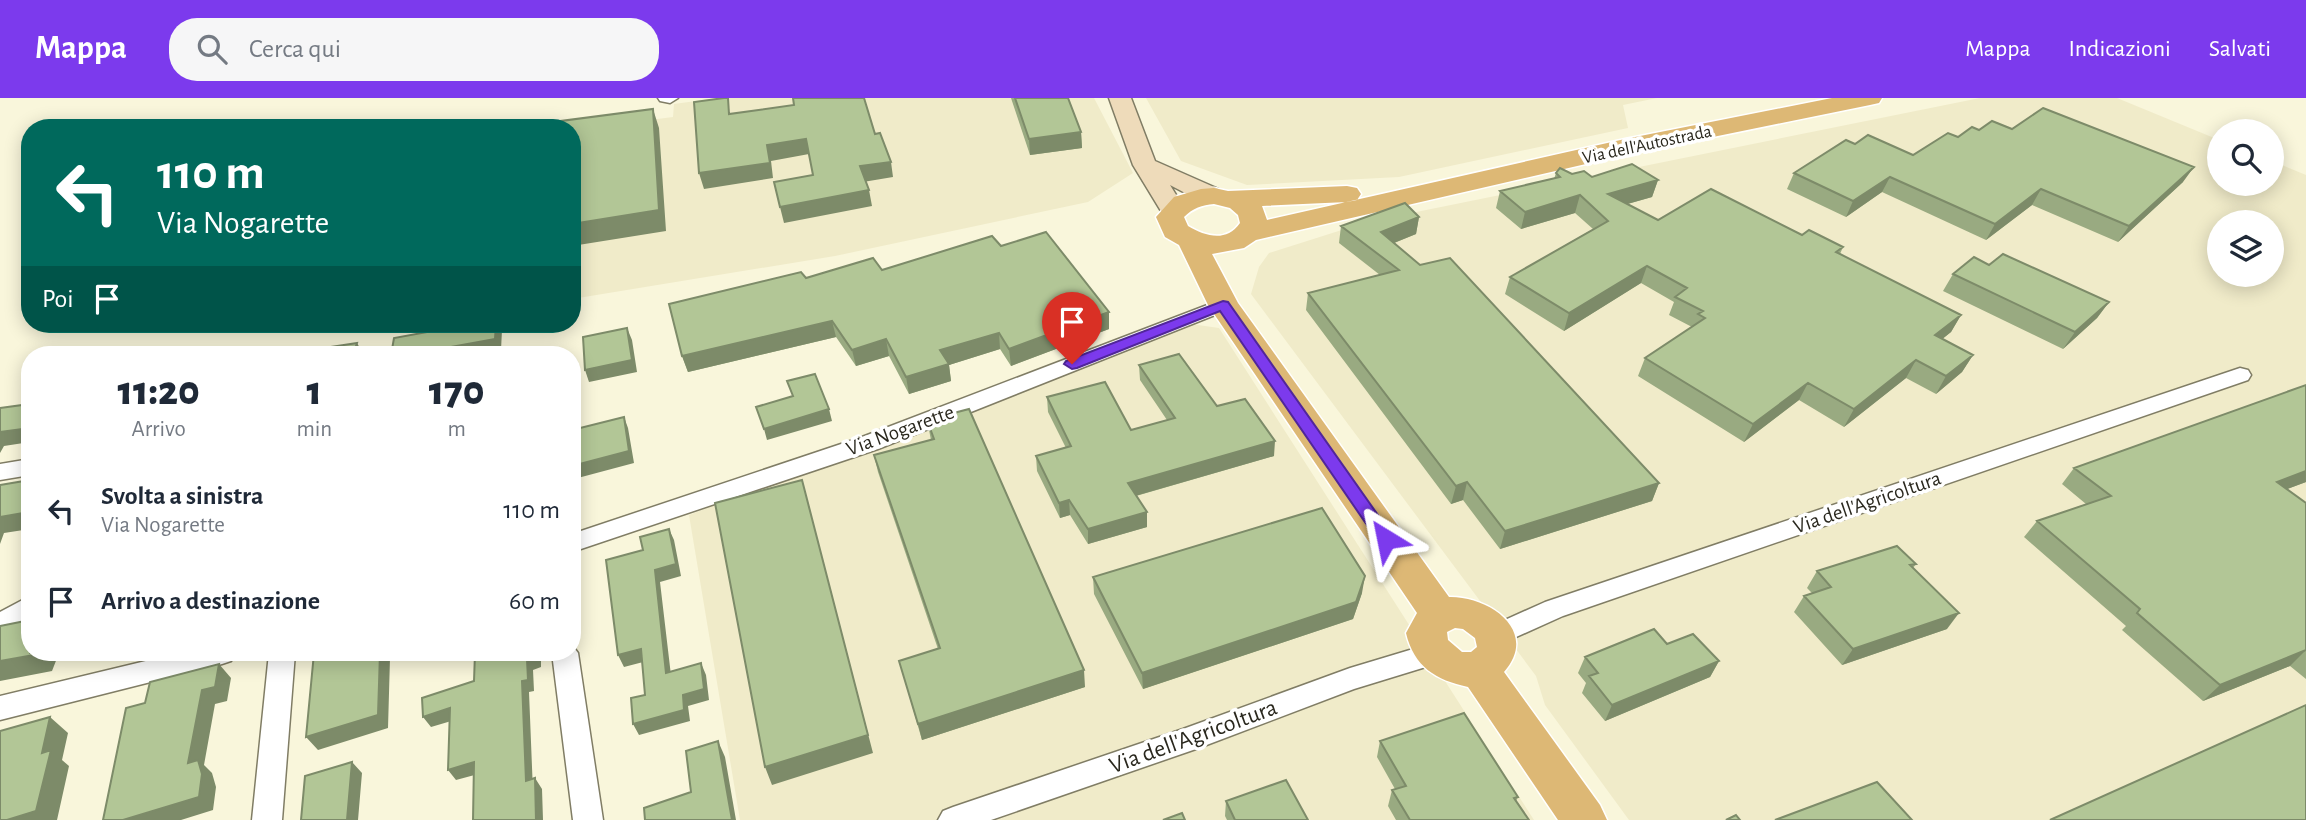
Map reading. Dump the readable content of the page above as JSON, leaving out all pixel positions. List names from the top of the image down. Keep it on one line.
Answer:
{"streets":{"main road":["Via dell'Autostrada"],"street":["Via Nogarette","Via dell'Agricoltura"]},"page":{"header":"Mappa","search":"Cerca qui","nav":["Mappa","Indicazioni","Salvati"],"turn":["110 m","Via Nogarette"],"then":"Poi","eta":["11:20","Arrivo","1","min","170","m"],"list":[{"name":"Svolta a sinistra","note":"Via Nogarette","value":"110 m"},{"name":"Arrivo a destinazione","value":"60 m"}]}}
